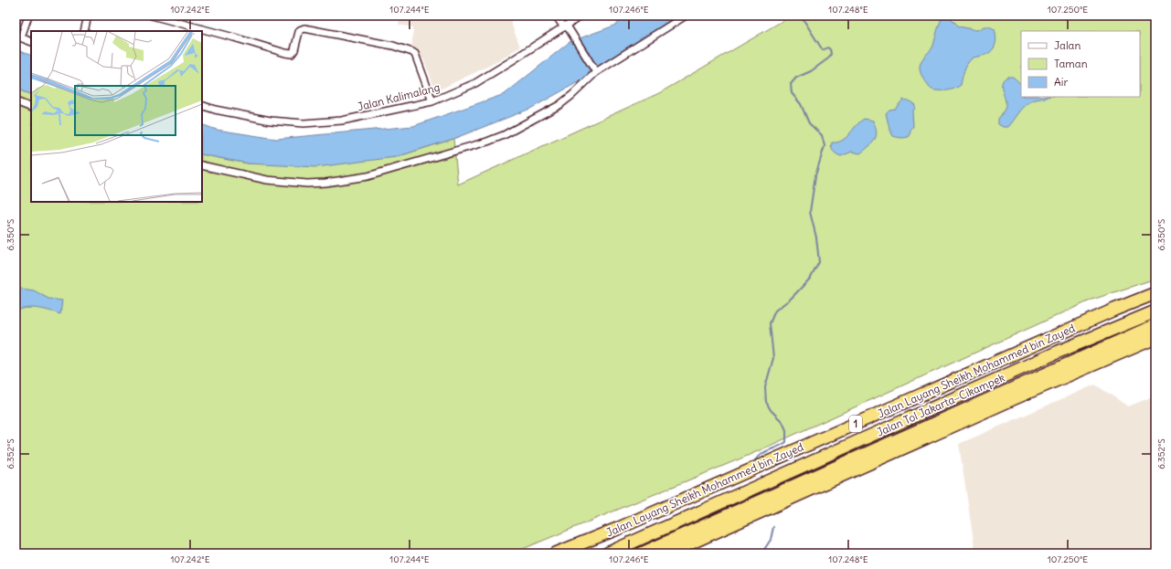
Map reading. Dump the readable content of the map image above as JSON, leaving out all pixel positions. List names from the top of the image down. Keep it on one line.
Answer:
{"streets":{"highway":["Jalan Layang Sheikh Mohammed bin Zayed","Jalan Tol Jakarta–Cikampek","1"],"street":["Jalan Kalimalang"]},"legend":["Jalan","Taman","Air"],"coordinates":["107.242°E","107.244°E","107.246°E","107.248°E","107.250°E","6.350°S","6.352°S"]}
